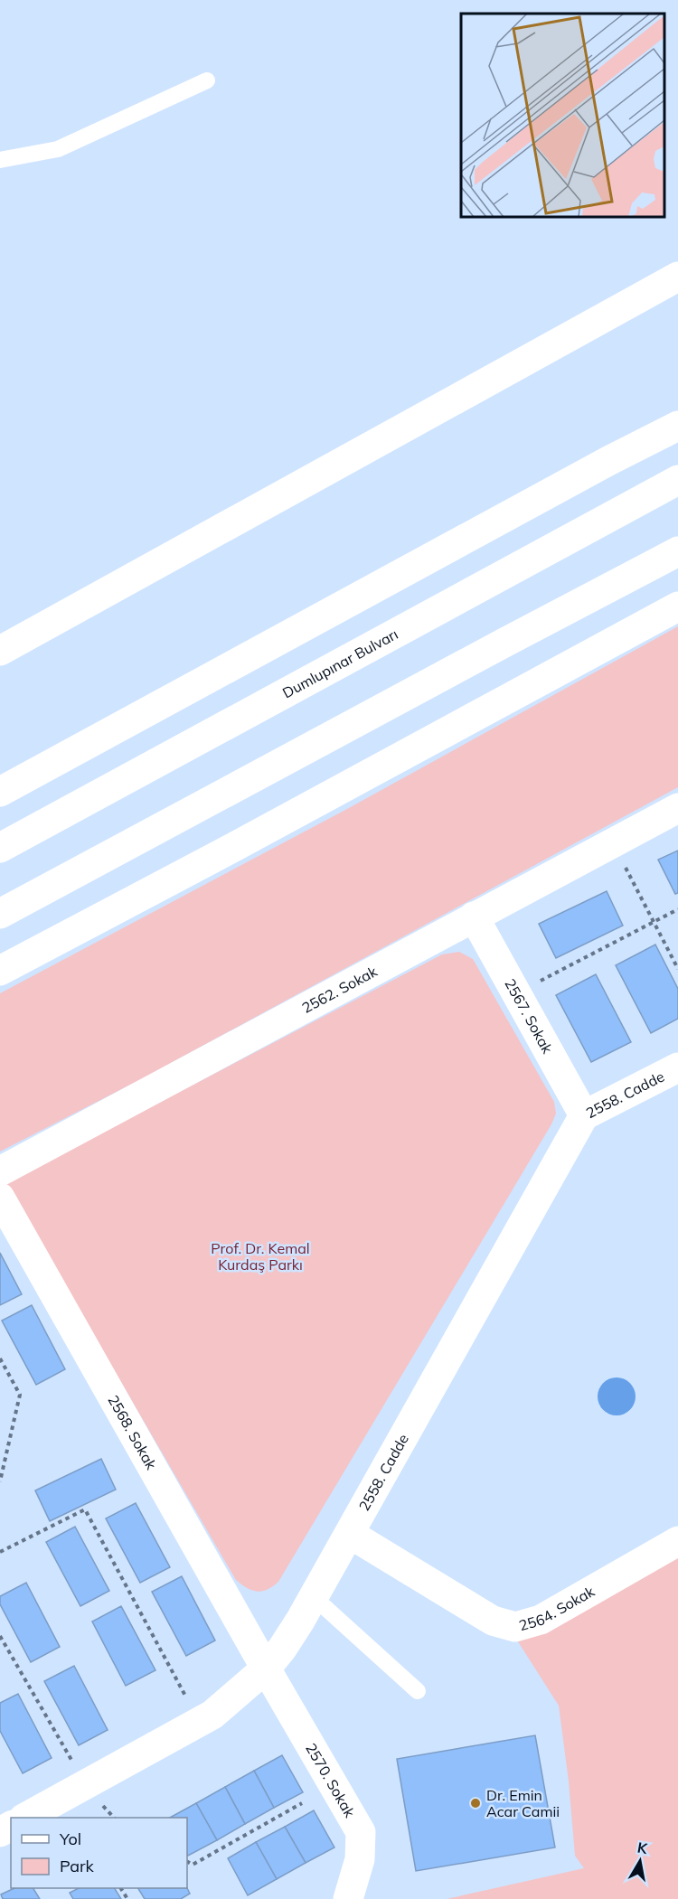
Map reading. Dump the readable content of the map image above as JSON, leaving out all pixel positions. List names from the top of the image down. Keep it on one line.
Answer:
{"streets":{"main road":["Dumlupınar Bulvarı","2562. Sokak","2567. Sokak","2558. Cadde","2568. Sokak","2564. Sokak","2570. Sokak"]},"crossings":[["2562. Sokak","2567. Sokak"],["2567. Sokak","2558. Cadde"],["2558. Cadde","2568. Sokak"],["2558. Cadde","2564. Sokak"],["2558. Cadde","2570. Sokak"],["2568. Sokak","2570. Sokak"]],"parks":["Prof. Dr. Kemal Kurdaş Parkı"],"places":["Dr. Emin Acar Camii"],"legend":["Yol","Park"],"north":"top"}
